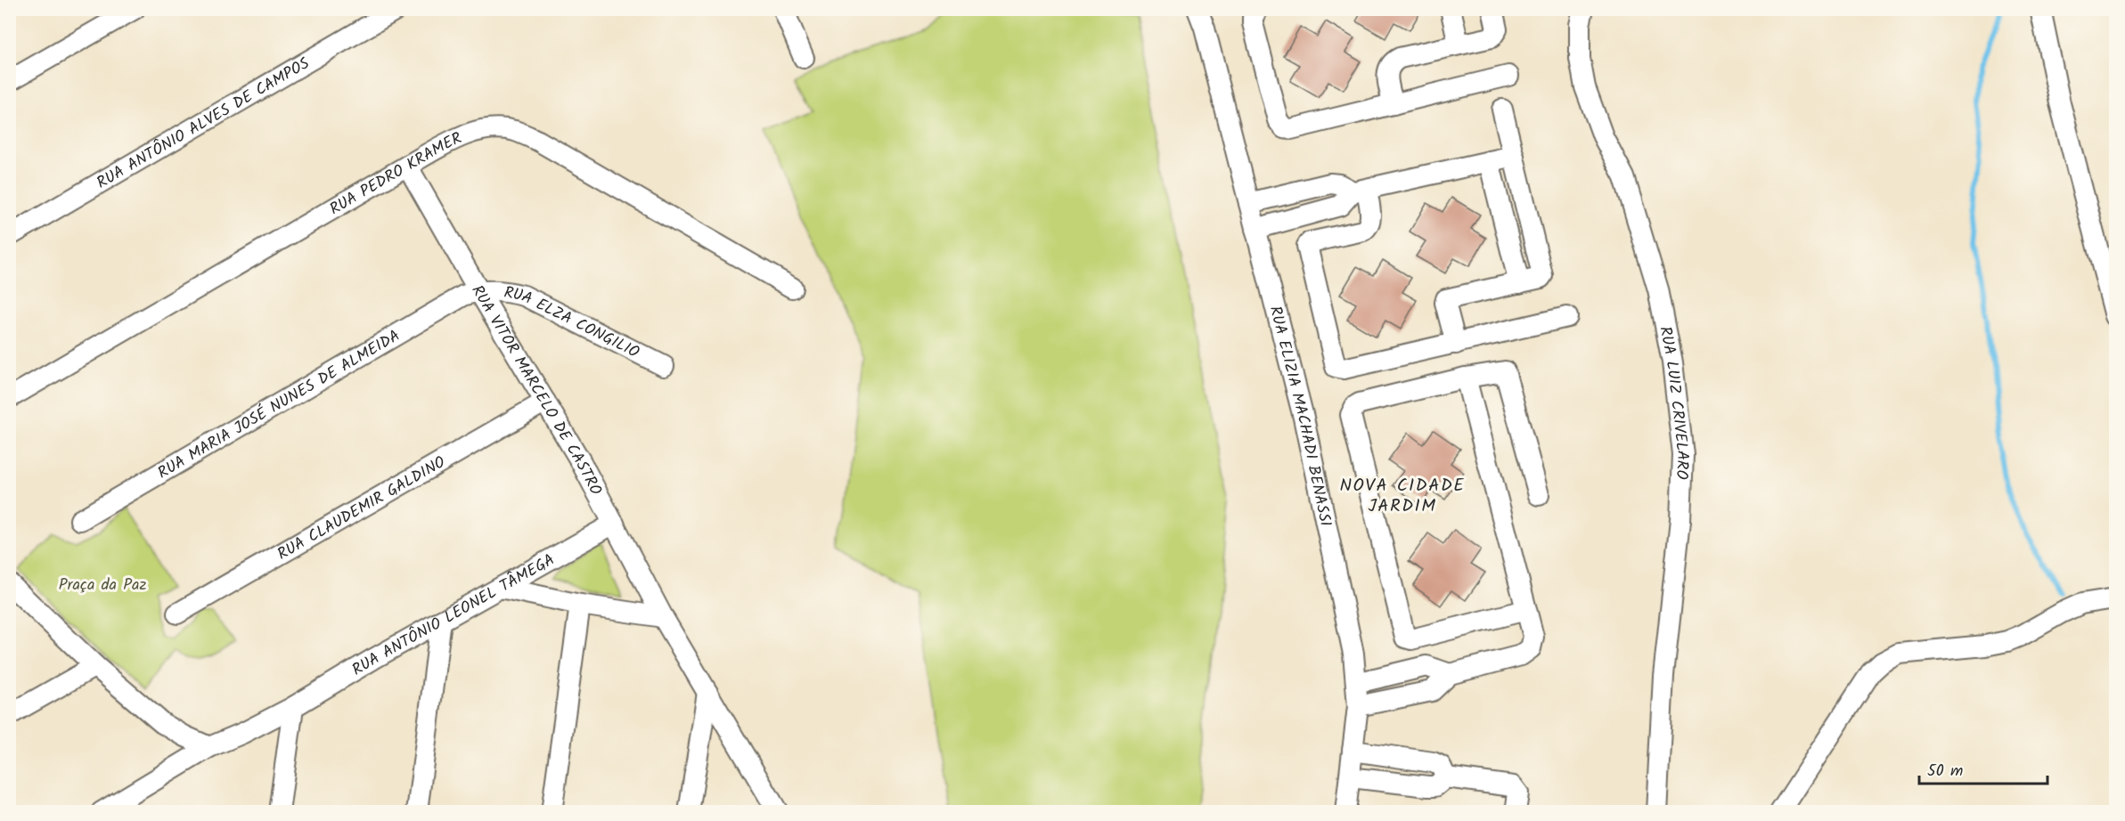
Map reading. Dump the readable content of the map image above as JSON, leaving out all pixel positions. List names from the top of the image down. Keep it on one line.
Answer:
{"streets":{"street":["RUA ANTÔNIO ALVES DE CAMPOS","RUA PEDRO KRAMER","RUA ELZA CONGILIO","RUA VITOR MARCELO DE CASTRO","RUA MARIA JOSÉ NUNES DE ALMEIDA","RUA LUIZ CRIVELARO","RUA ELIZIA MACHADI BENASSI","RUA CLAUDEMIR GALDINO","RUA ANTÔNIO LEONEL TÂMEGA"]},"crossings":[["RUA PEDRO KRAMER","RUA VITOR MARCELO DE CASTRO"],["RUA ELZA CONGILIO","RUA VITOR MARCELO DE CASTRO"],["RUA ELZA CONGILIO","RUA MARIA JOSÉ NUNES DE ALMEIDA"],["RUA VITOR MARCELO DE CASTRO","RUA MARIA JOSÉ NUNES DE ALMEIDA"],["RUA VITOR MARCELO DE CASTRO","RUA CLAUDEMIR GALDINO"],["RUA VITOR MARCELO DE CASTRO","RUA ANTÔNIO LEONEL TÂMEGA"]],"districts":["NOVA CIDADE JARDIM"],"parks":["Praça da Paz"],"scale_bar":"50 m"}
